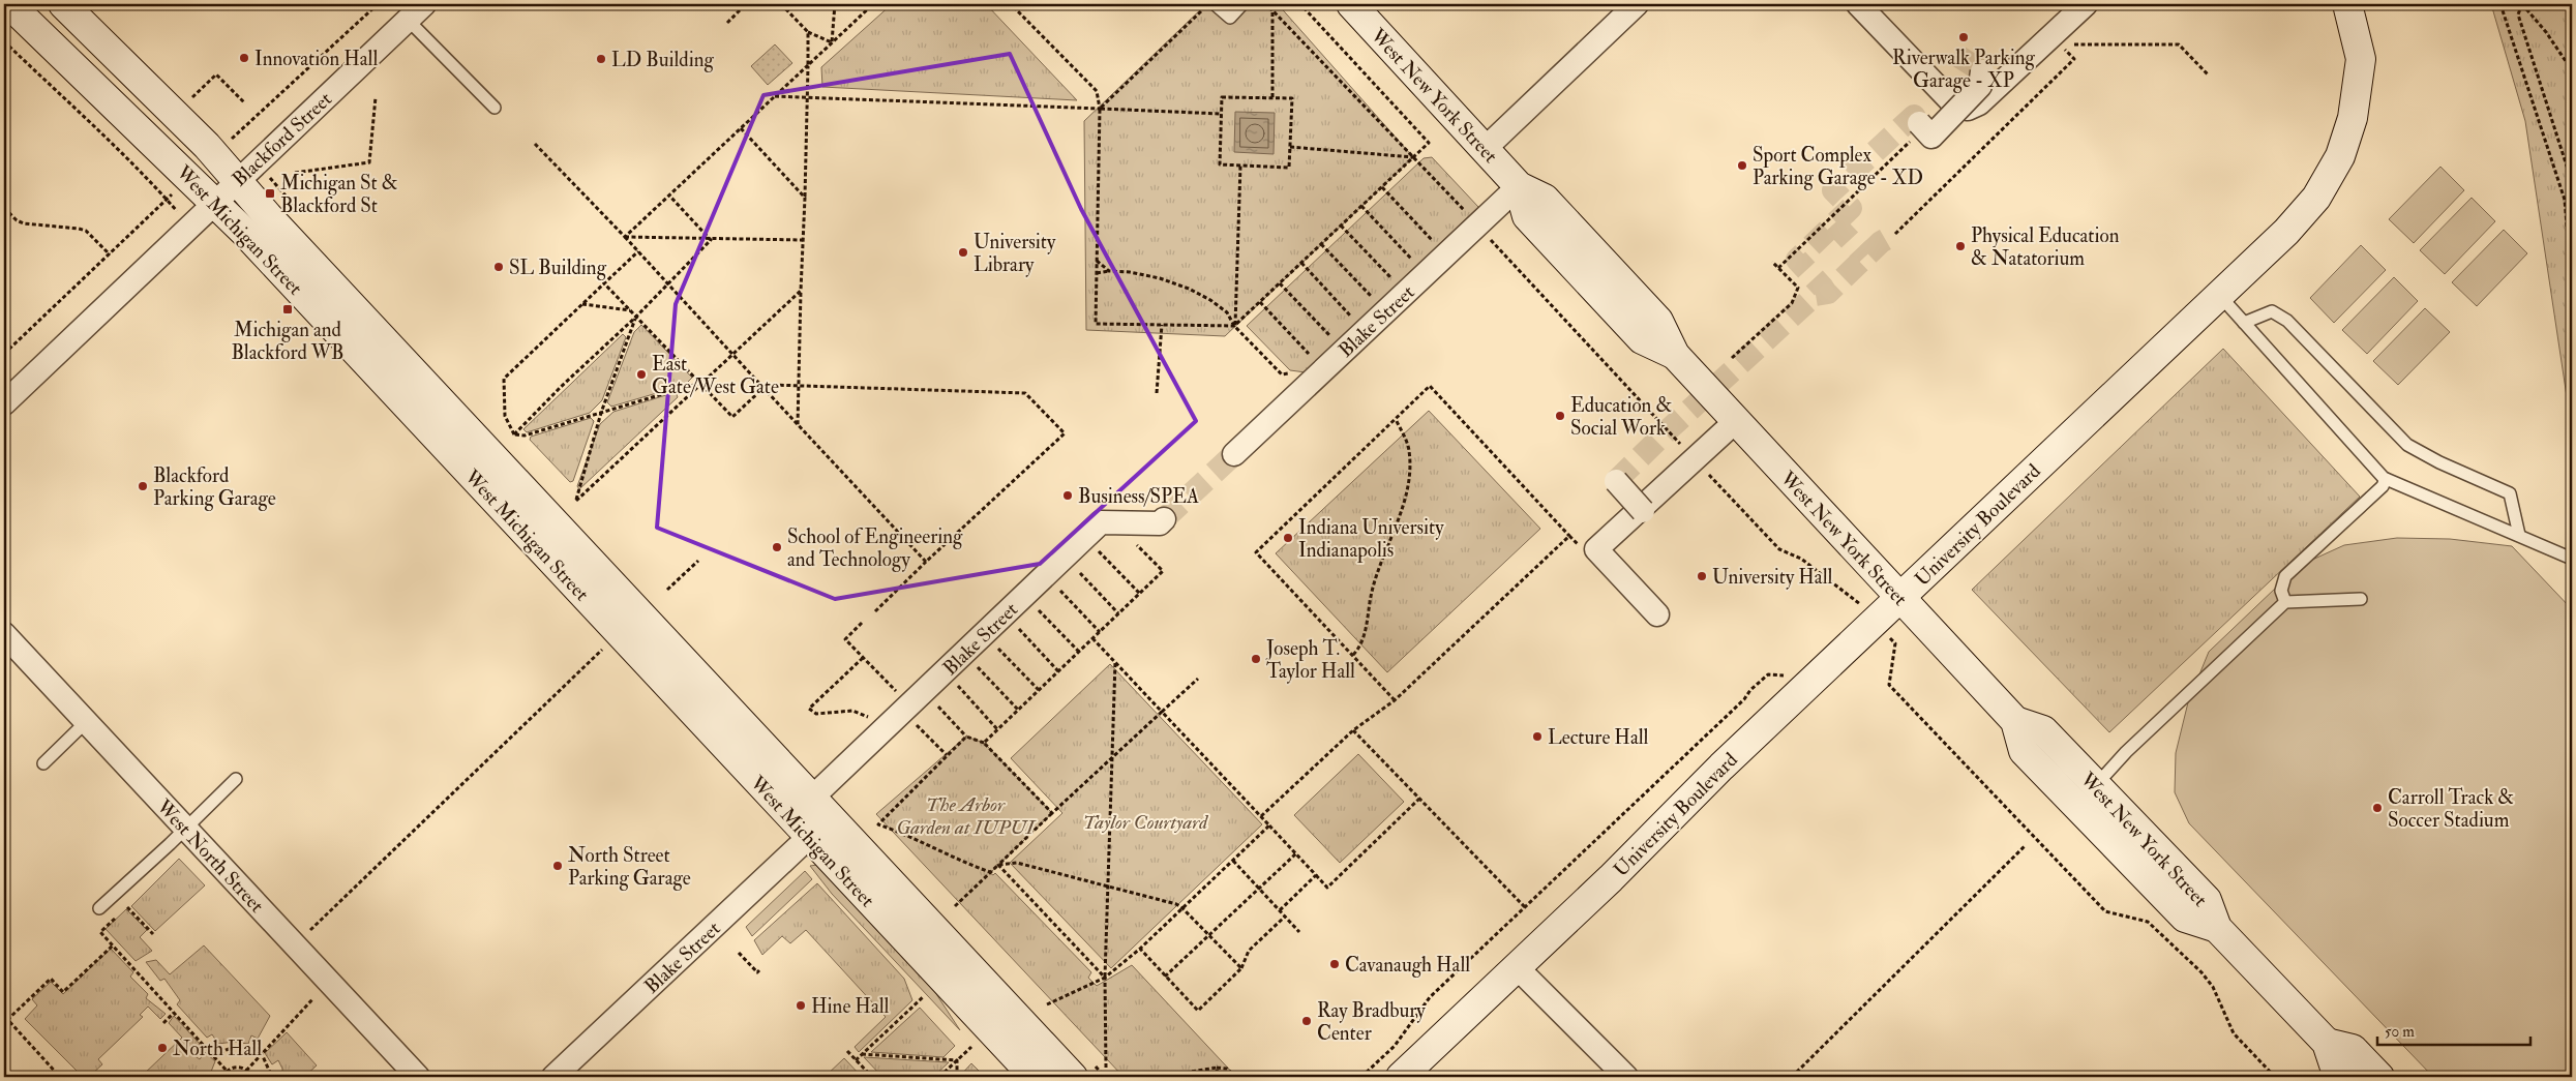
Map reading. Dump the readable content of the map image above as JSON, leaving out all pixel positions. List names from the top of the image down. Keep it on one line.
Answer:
{"streets":{"main road":["West New York Street","West Michigan Street","University Boulevard"],"street":["Blackford Street","Blake Street","West North Street"]},"crossings":[["West New York Street","Blake Street"],["West New York Street","University Boulevard"],["Blackford Street","West Michigan Street"],["West Michigan Street","Blake Street"]],"parks":["The Arbor Garden at IUPUI","Taylor Courtyard"],"places":{"other":["Riverwalk Parking Garage - XP","Innovation Hall","LD Building","Sport Complex Parking Garage - XD","Physical Education & Natatorium","University Library","SL Building","East Gate/West Gate","Education & Social Work","Blackford Parking Garage","Business/SPEA","Indiana University Indianapolis","School of Engineering and Technology","University Hall","Joseph T. Taylor Hall","Lecture Hall","Carroll Track & Soccer Stadium","North Street Parking Garage","Cavanaugh Hall","Hine Hall","Ray Bradbury Center","North Hall"],"transit":["Michigan St & Blackford St","Michigan and Blackford WB"]},"scale_bar":"50 m"}
